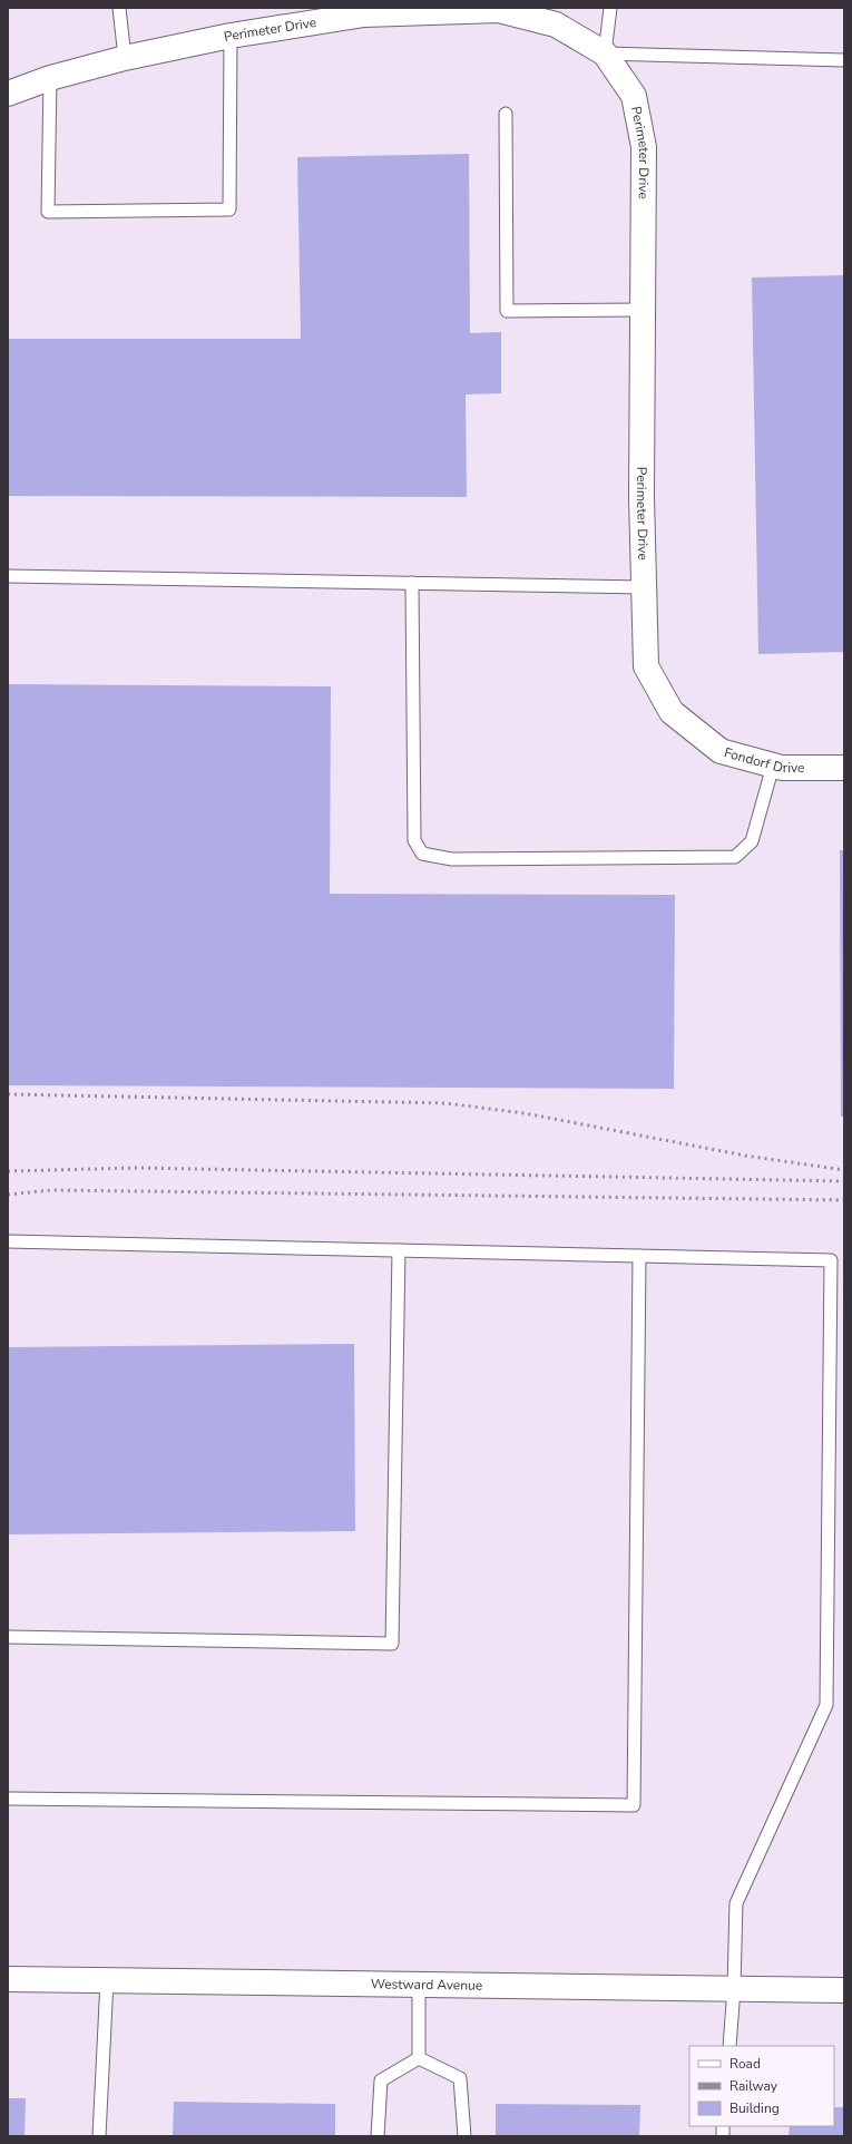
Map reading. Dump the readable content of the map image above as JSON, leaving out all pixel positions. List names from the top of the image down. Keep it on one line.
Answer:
{"streets":{"street":["Perimeter Drive","Fondorf Drive","Westward Avenue"]},"crossings":[["Perimeter Drive","Fondorf Drive"]],"legend":["Road","Railway","Building"]}
